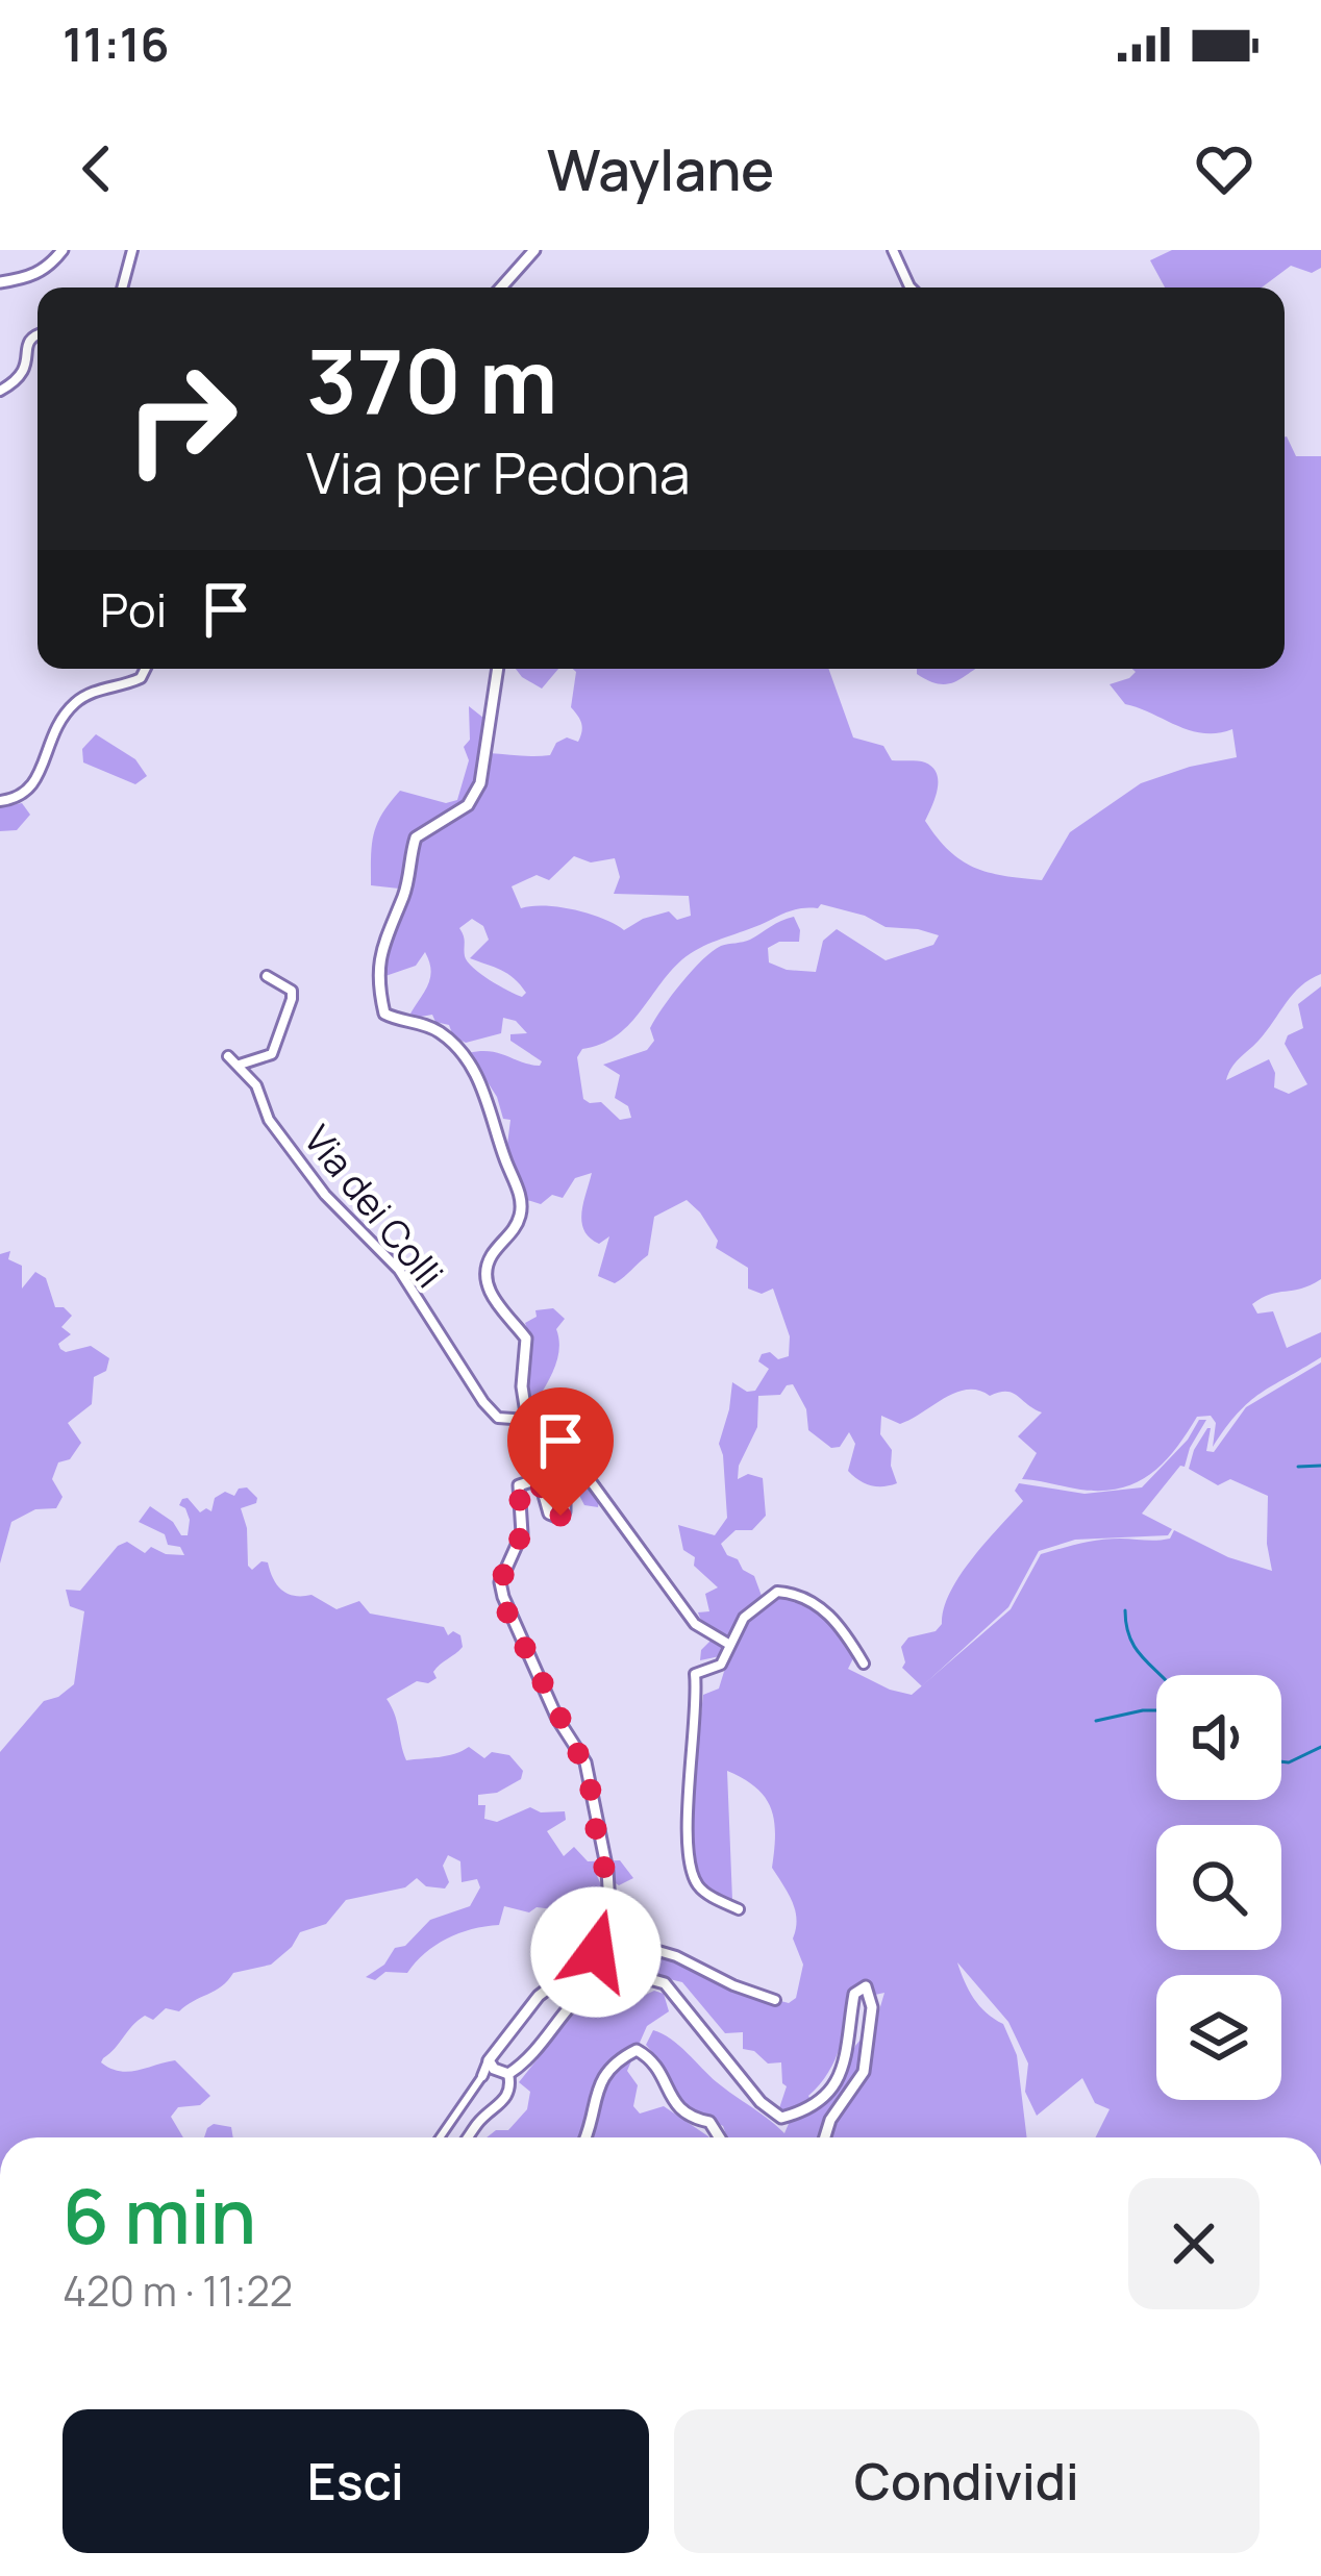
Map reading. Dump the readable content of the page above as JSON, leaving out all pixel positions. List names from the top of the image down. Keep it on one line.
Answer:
{"streets":{"street":["Via dei Colli"]},"page":{"status":"11:16","header":"Waylane","turn":["370 m","Via per Pedona"],"then":"Poi","heading":["6 min","420 m · 11:22"],"buttons":["Esci","Condividi"]}}
